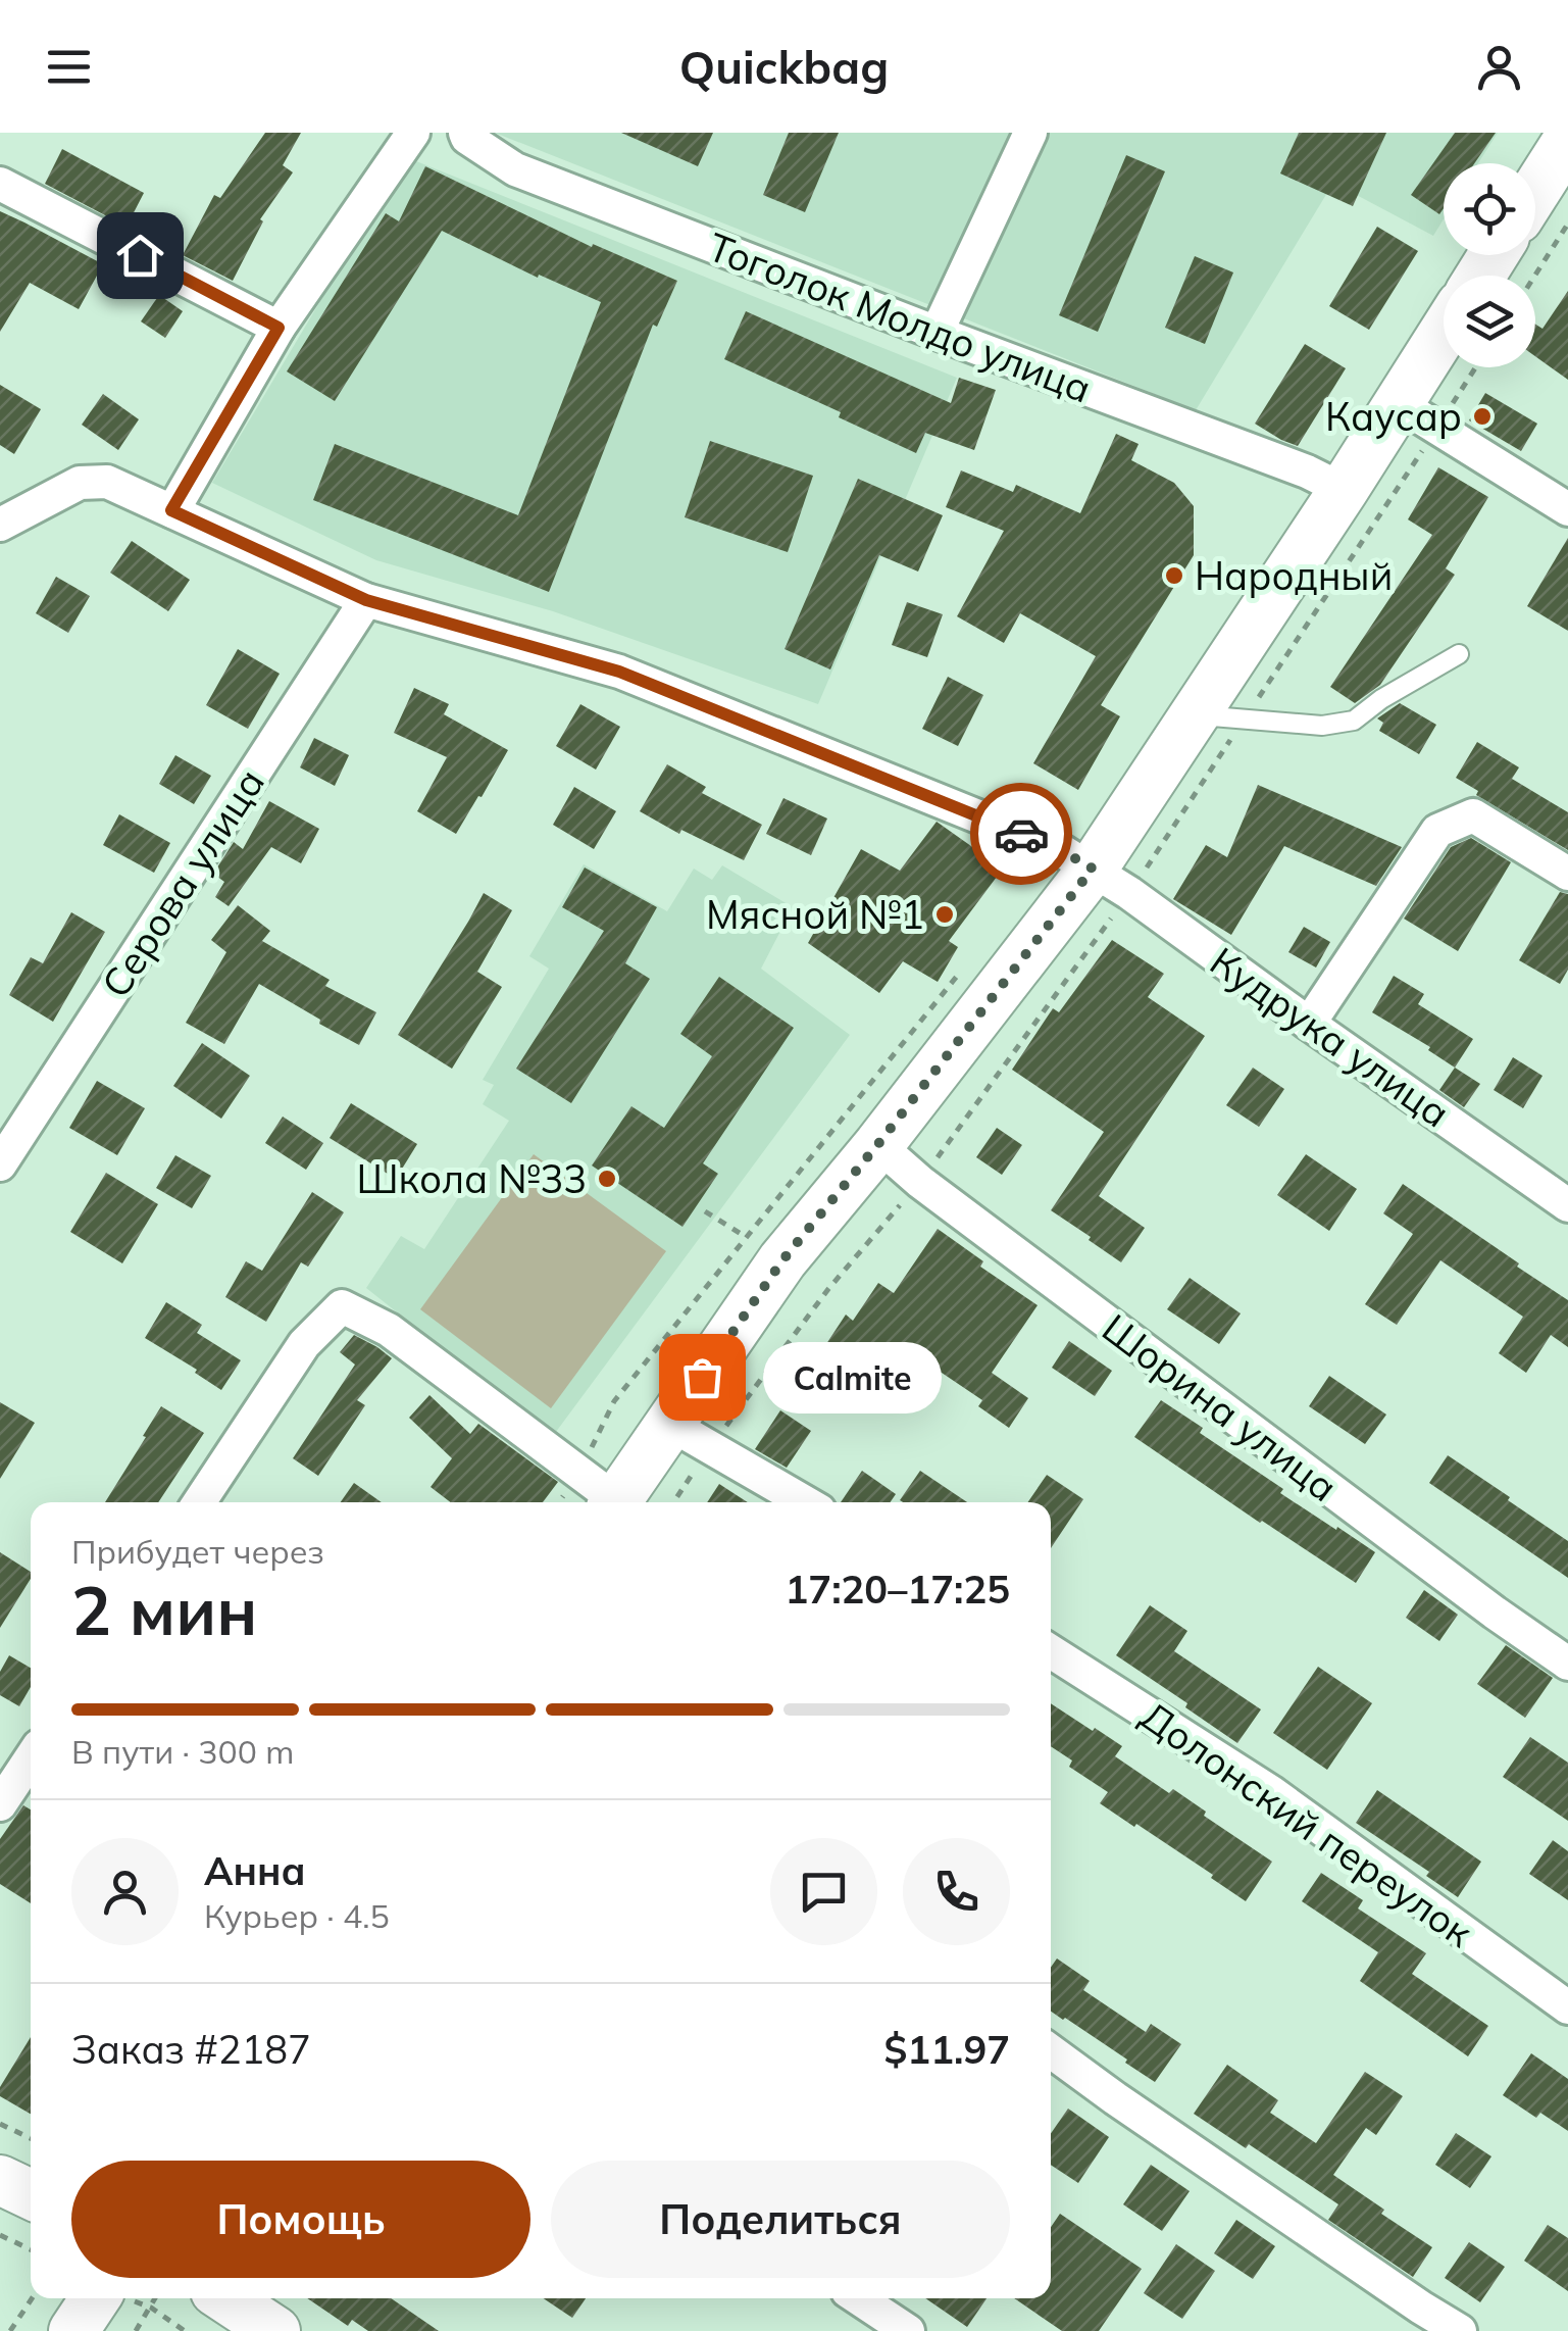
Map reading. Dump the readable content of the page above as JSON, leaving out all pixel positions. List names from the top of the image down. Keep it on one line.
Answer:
{"streets":{"street":["Тоголок Молдо улица","Серова улица","Кудрука улица","Шорина улица","Долонский переулок"]},"crossings":[["Серова улица","Кудрука улица"]],"places":["Каусар","Народный","Мясной №1","Школа №33","Calmite"],"page":{"header":"Quickbag","bubble":"Calmite","heading":["2 мин","Прибудет через","17:20–17:25"],"panel":["Анна","Курьер · 4.5","Заказ #2187","$11.97"],"bar":"В пути · 300 m","buttons":["Помощь","Поделиться"]}}
